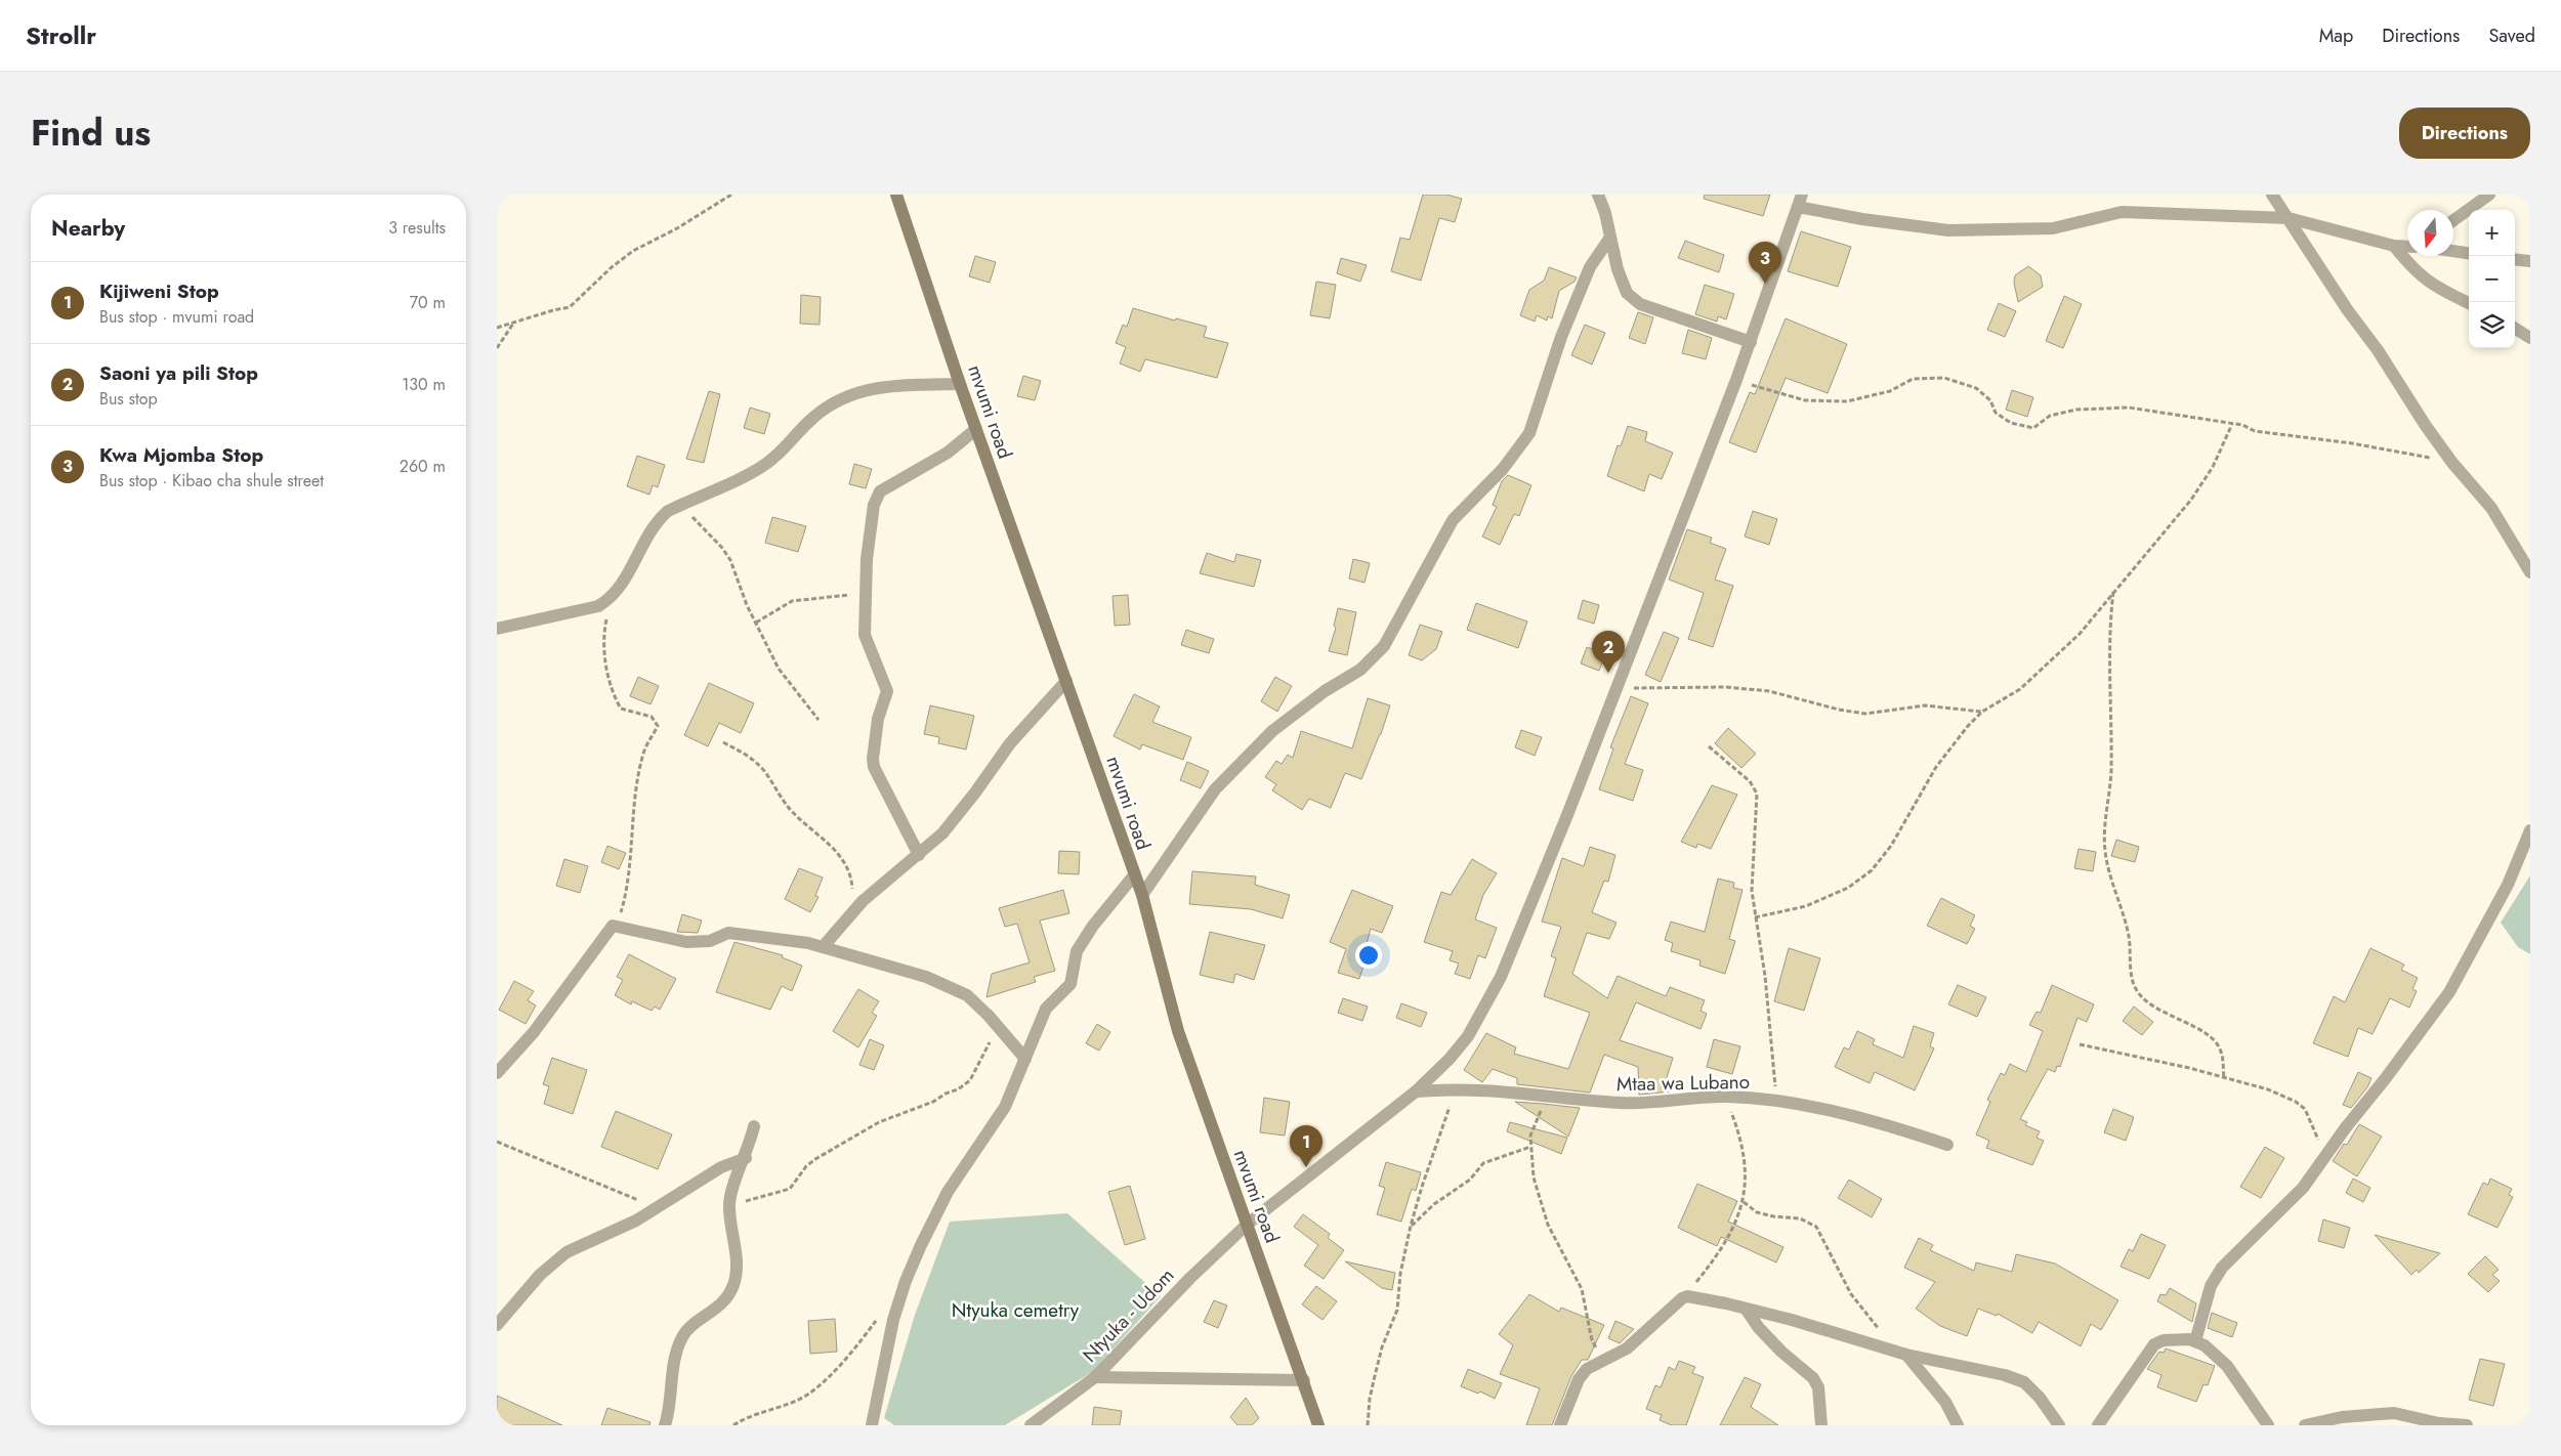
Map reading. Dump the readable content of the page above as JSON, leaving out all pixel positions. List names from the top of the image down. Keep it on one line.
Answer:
{"streets":{"street":["mvumi road","Mtaa wa Lubano","Ntyuka - Udom"]},"crossings":[["mvumi road","Ntyuka - Udom"],["Mtaa wa Lubano","Ntyuka - Udom"]],"parks":["Ntyuka cemetry"],"north":"bottom","page":{"header":"Strollr","nav":["Map","Directions","Saved"],"title":"Find us","buttons":"Directions","heading":["Nearby","3 results"],"map_buttons":["+","−"],"pins":["3","2","1"],"list":[{"mark":"1","name":"Kijiweni Stop","note":"Bus stop · mvumi road","value":"70 m"},{"mark":"2","name":"Saoni ya pili Stop","note":"Bus stop","value":"130 m"},{"mark":"3","name":"Kwa Mjomba Stop","note":"Bus stop · Kibao cha shule street","value":"260 m"}]}}
